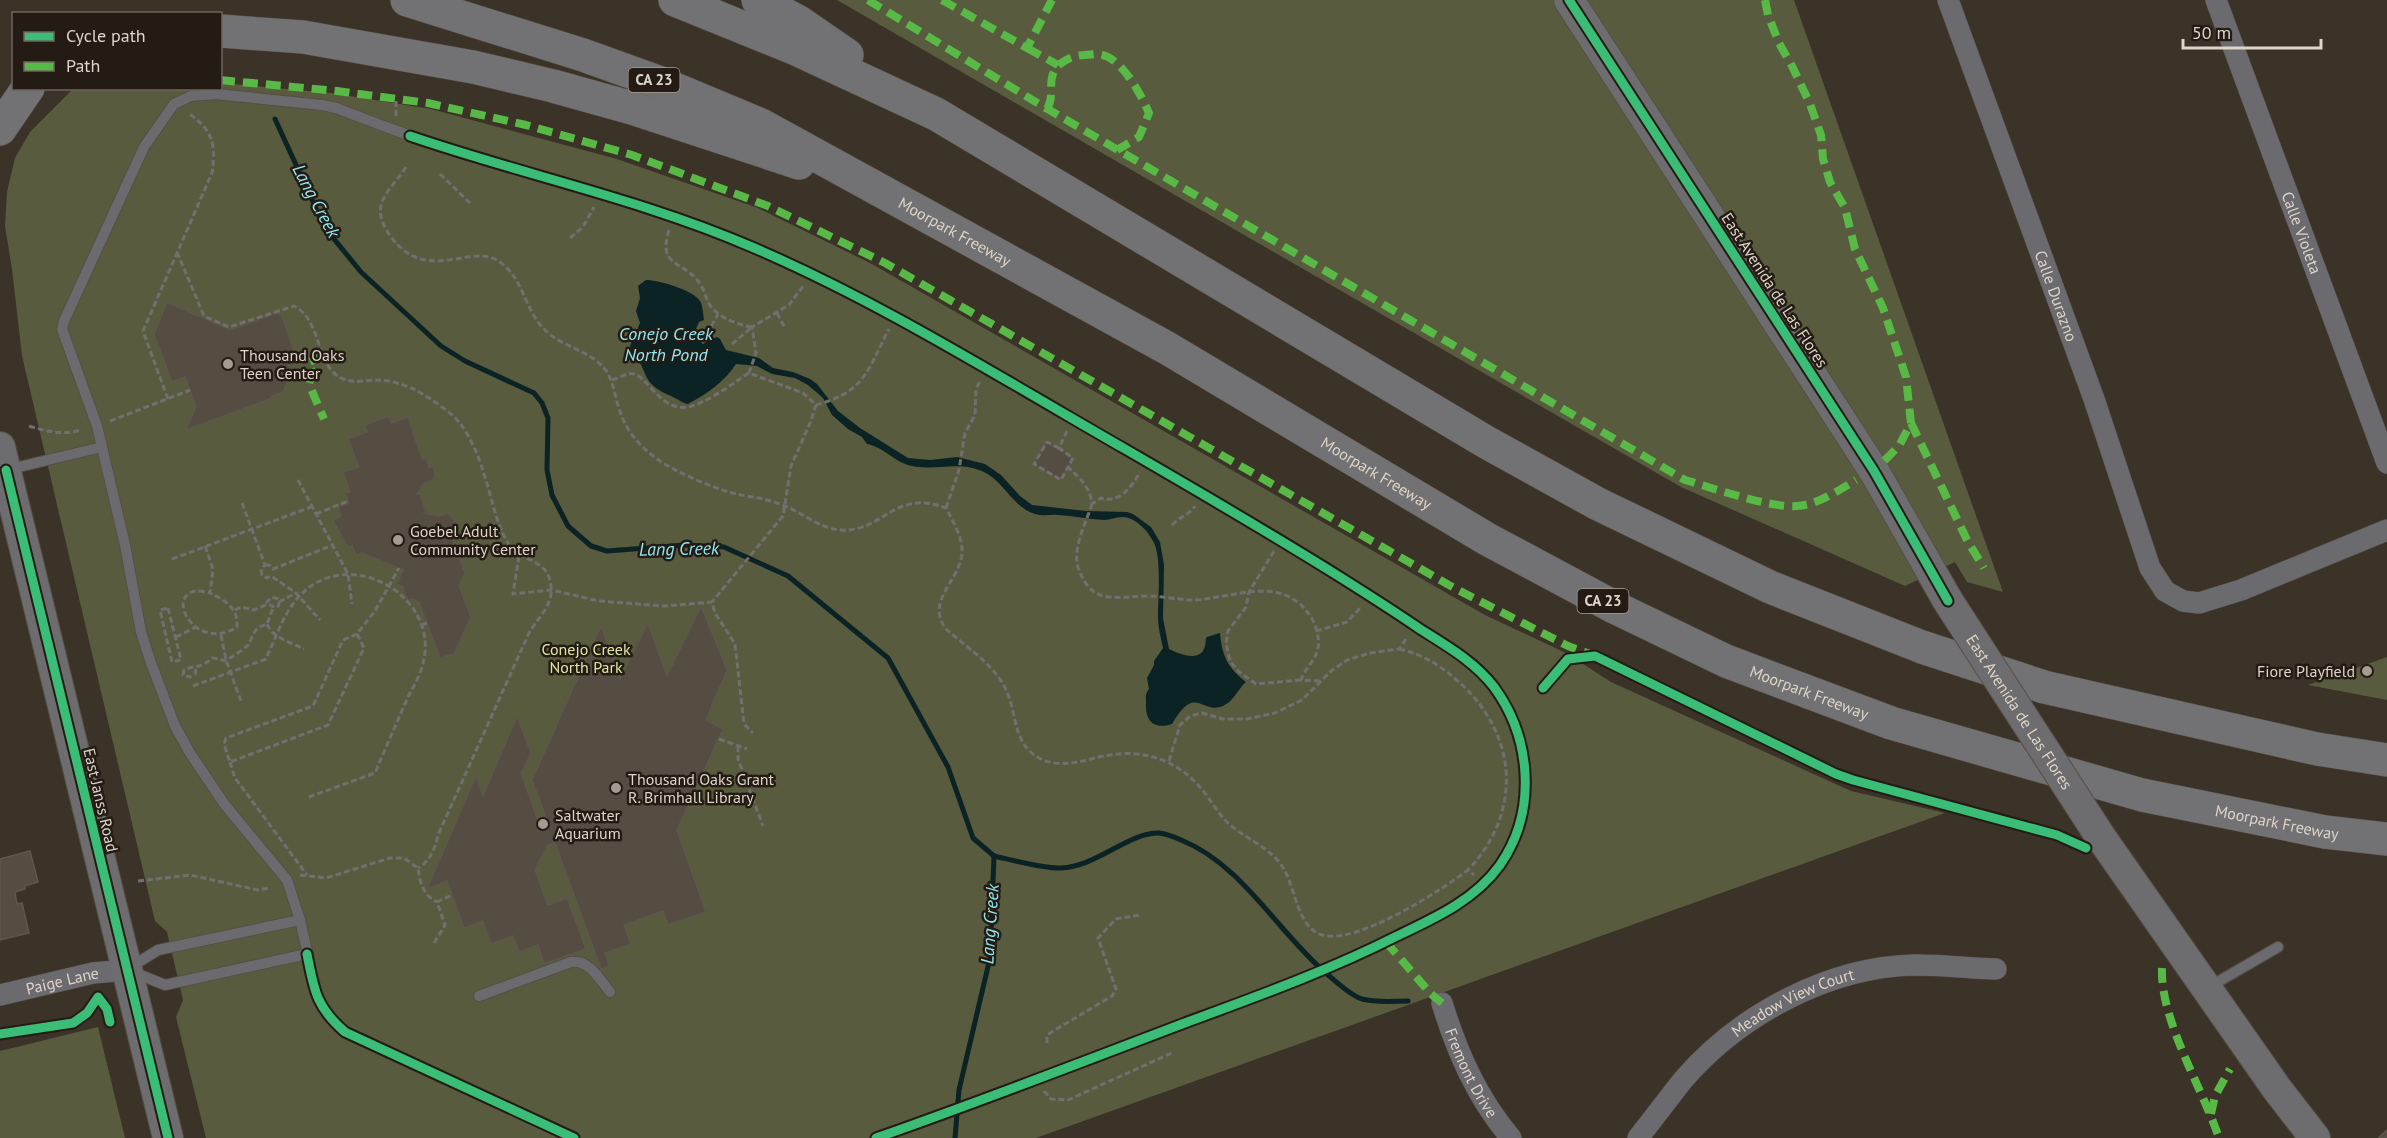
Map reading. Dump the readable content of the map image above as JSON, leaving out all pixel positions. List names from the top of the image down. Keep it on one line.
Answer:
{"streets":{"highway":["CA 23","Moorpark Freeway"],"street":["Calle Violeta","East Avenida de Las Flores","Calle Durazno","East Janss Road","Paige Lane","Meadow View Court","Fremont Drive"]},"crossings":[["East Janss Road","Paige Lane"]],"water":["Lang Creek","Conejo Creek North Pond"],"parks":["Conejo Creek North Park"],"places":["Thousand Oaks Teen Center","Goebel Adult Community Center","Fiore Playfield","Thousand Oaks Grant R. Brimhall Library","Saltwater Aquarium"],"legend":["Cycle path","Path"],"scale_bar":"50 m"}
